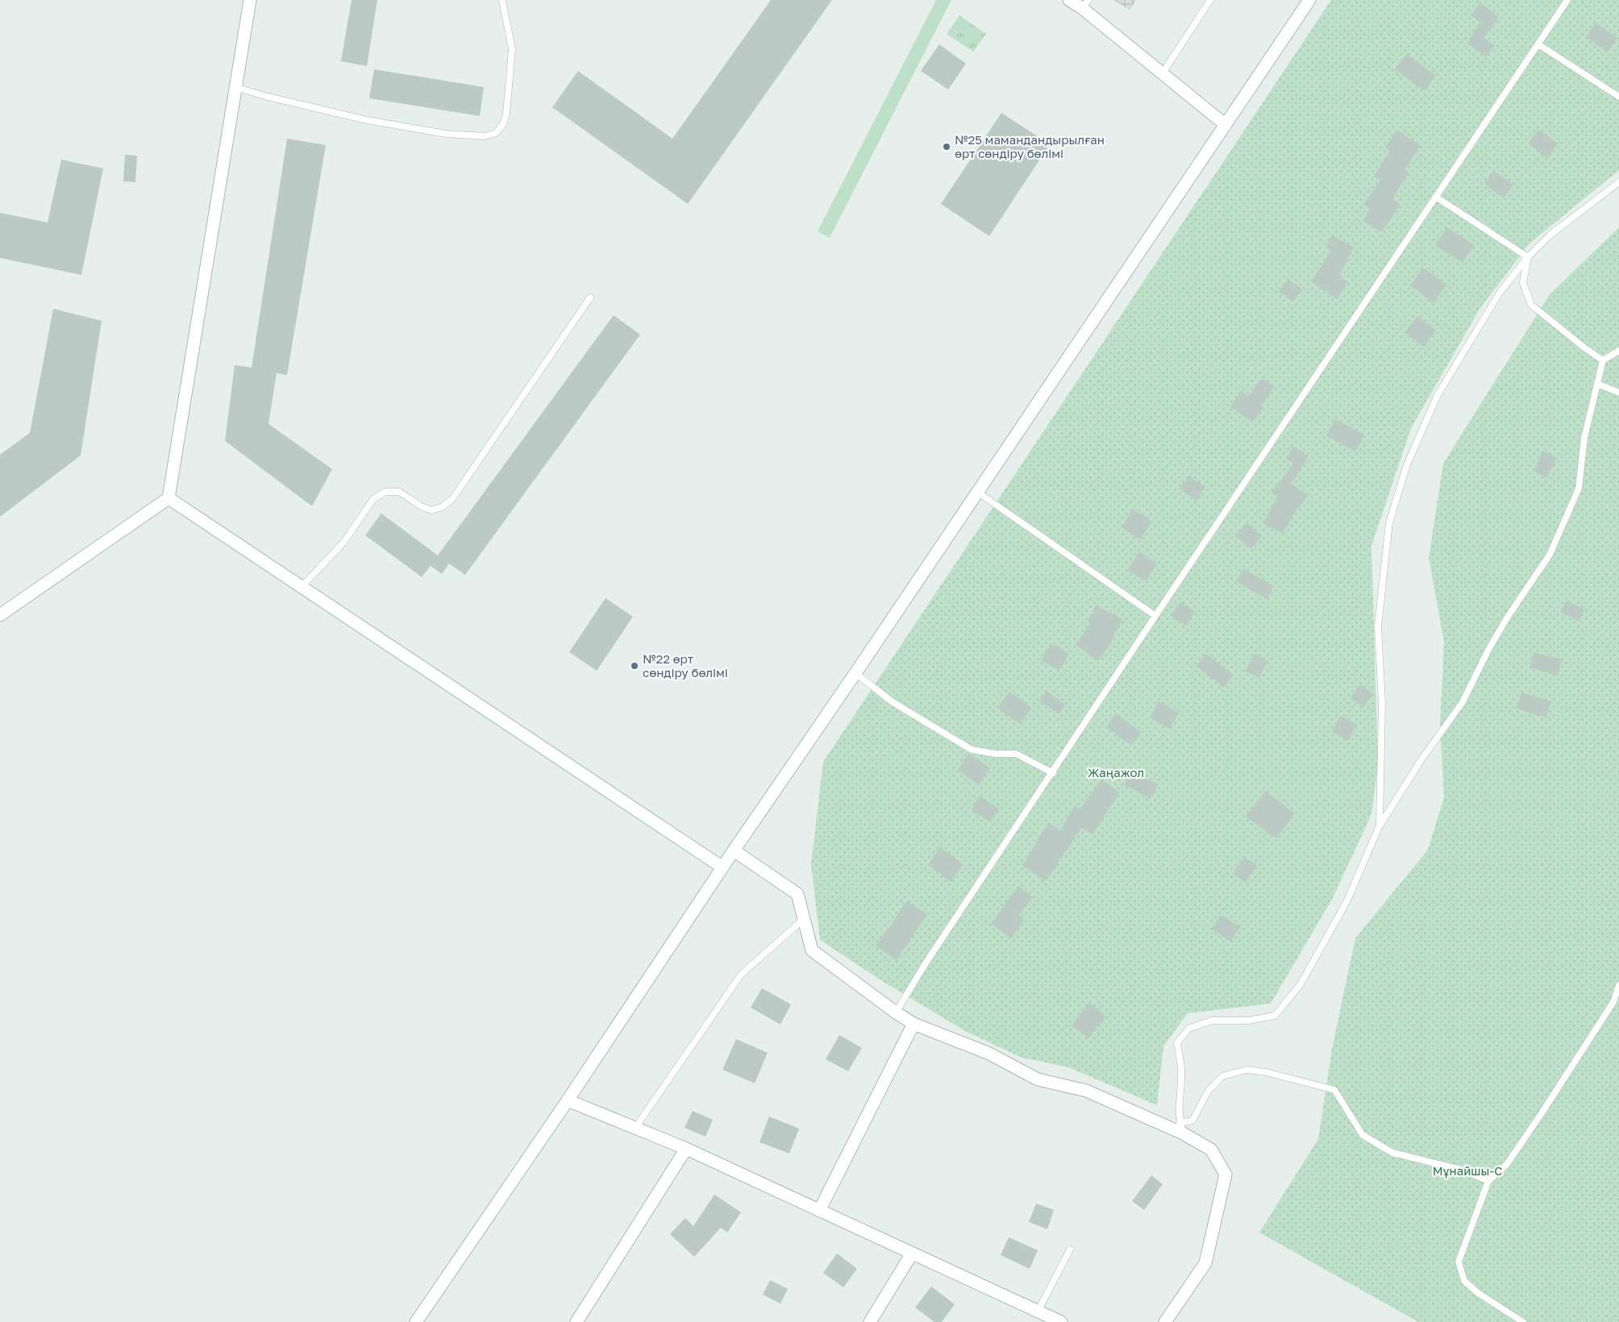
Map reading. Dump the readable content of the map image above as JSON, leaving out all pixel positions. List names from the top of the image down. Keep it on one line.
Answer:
{"parks":["Жаңажол","Мұнайшы-С"],"places":["№25 мамандандырылған өрт сөндіру бөлімі","№22 өрт сөндіру бөлімі"]}
